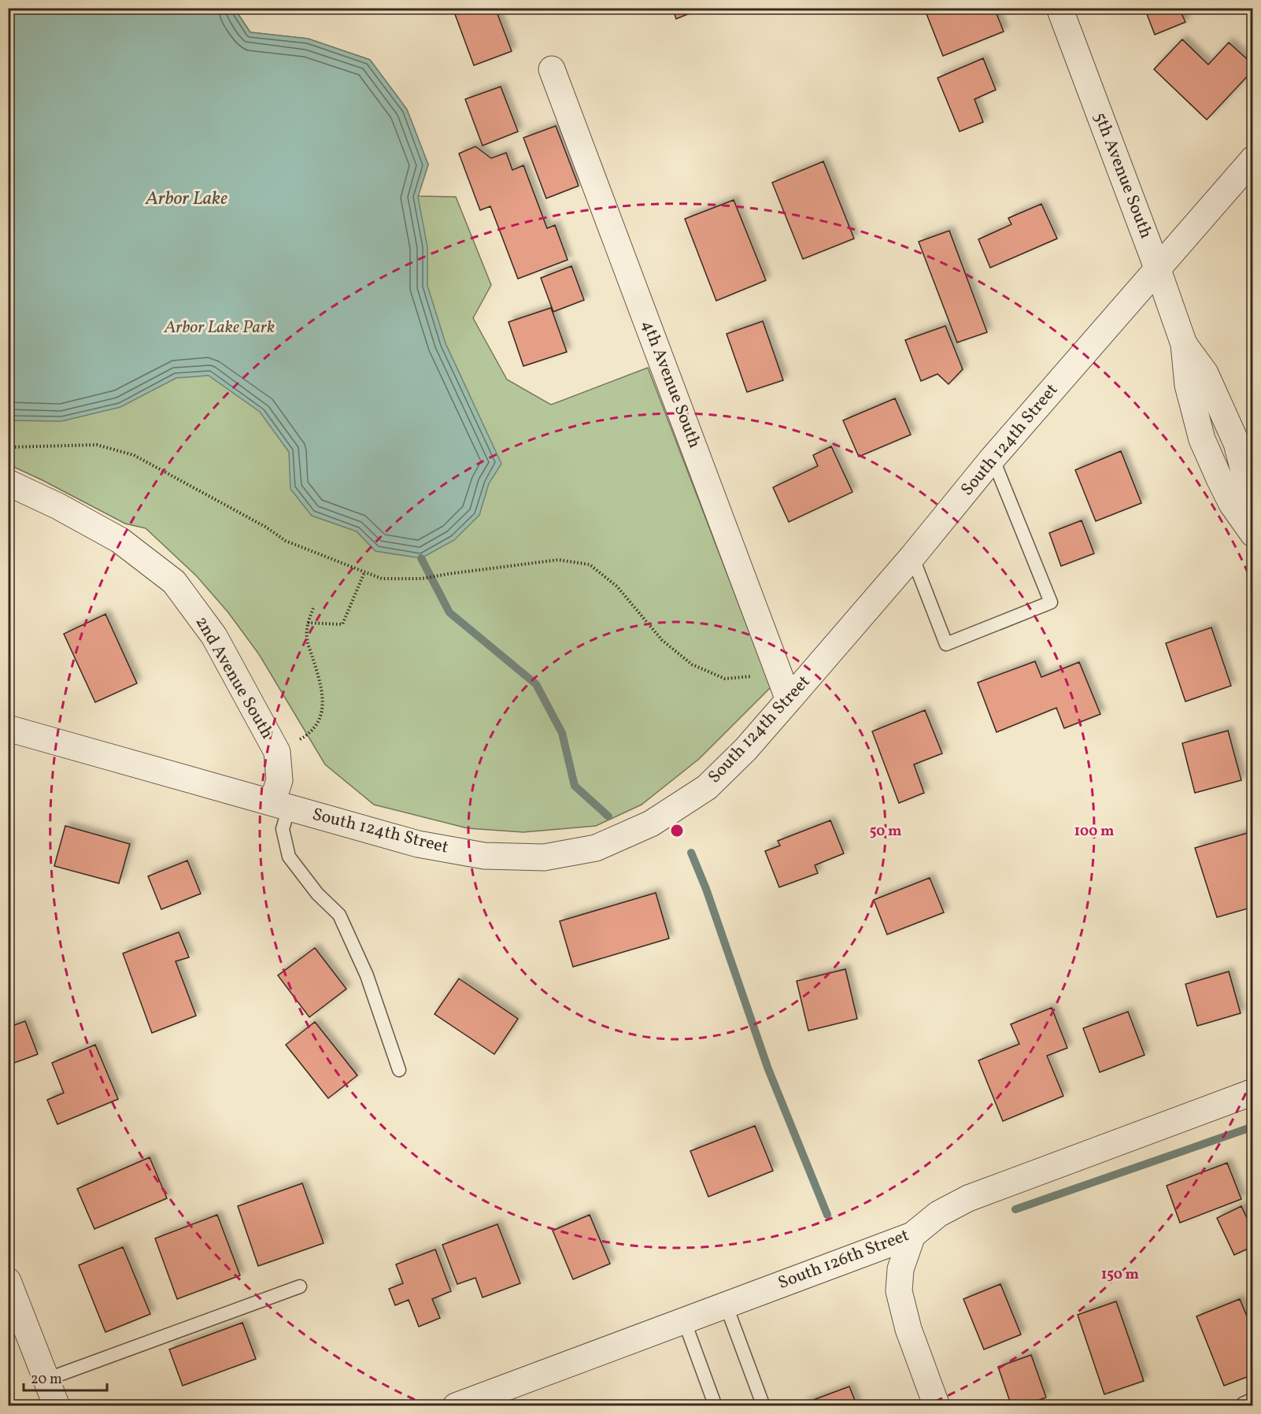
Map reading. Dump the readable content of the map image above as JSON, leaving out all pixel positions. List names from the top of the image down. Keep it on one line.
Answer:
{"streets":{"street":["5th Avenue South","4th Avenue South","South 124th Street","2nd Avenue South","South 126th Street"]},"crossings":[["5th Avenue South","South 124th Street"],["4th Avenue South","South 124th Street"],["South 124th Street","2nd Avenue South"]],"water":["Arbor Lake"],"parks":["Arbor Lake Park"],"scale_bar":"20 m","rings":["50 m","100 m","150 m"]}
